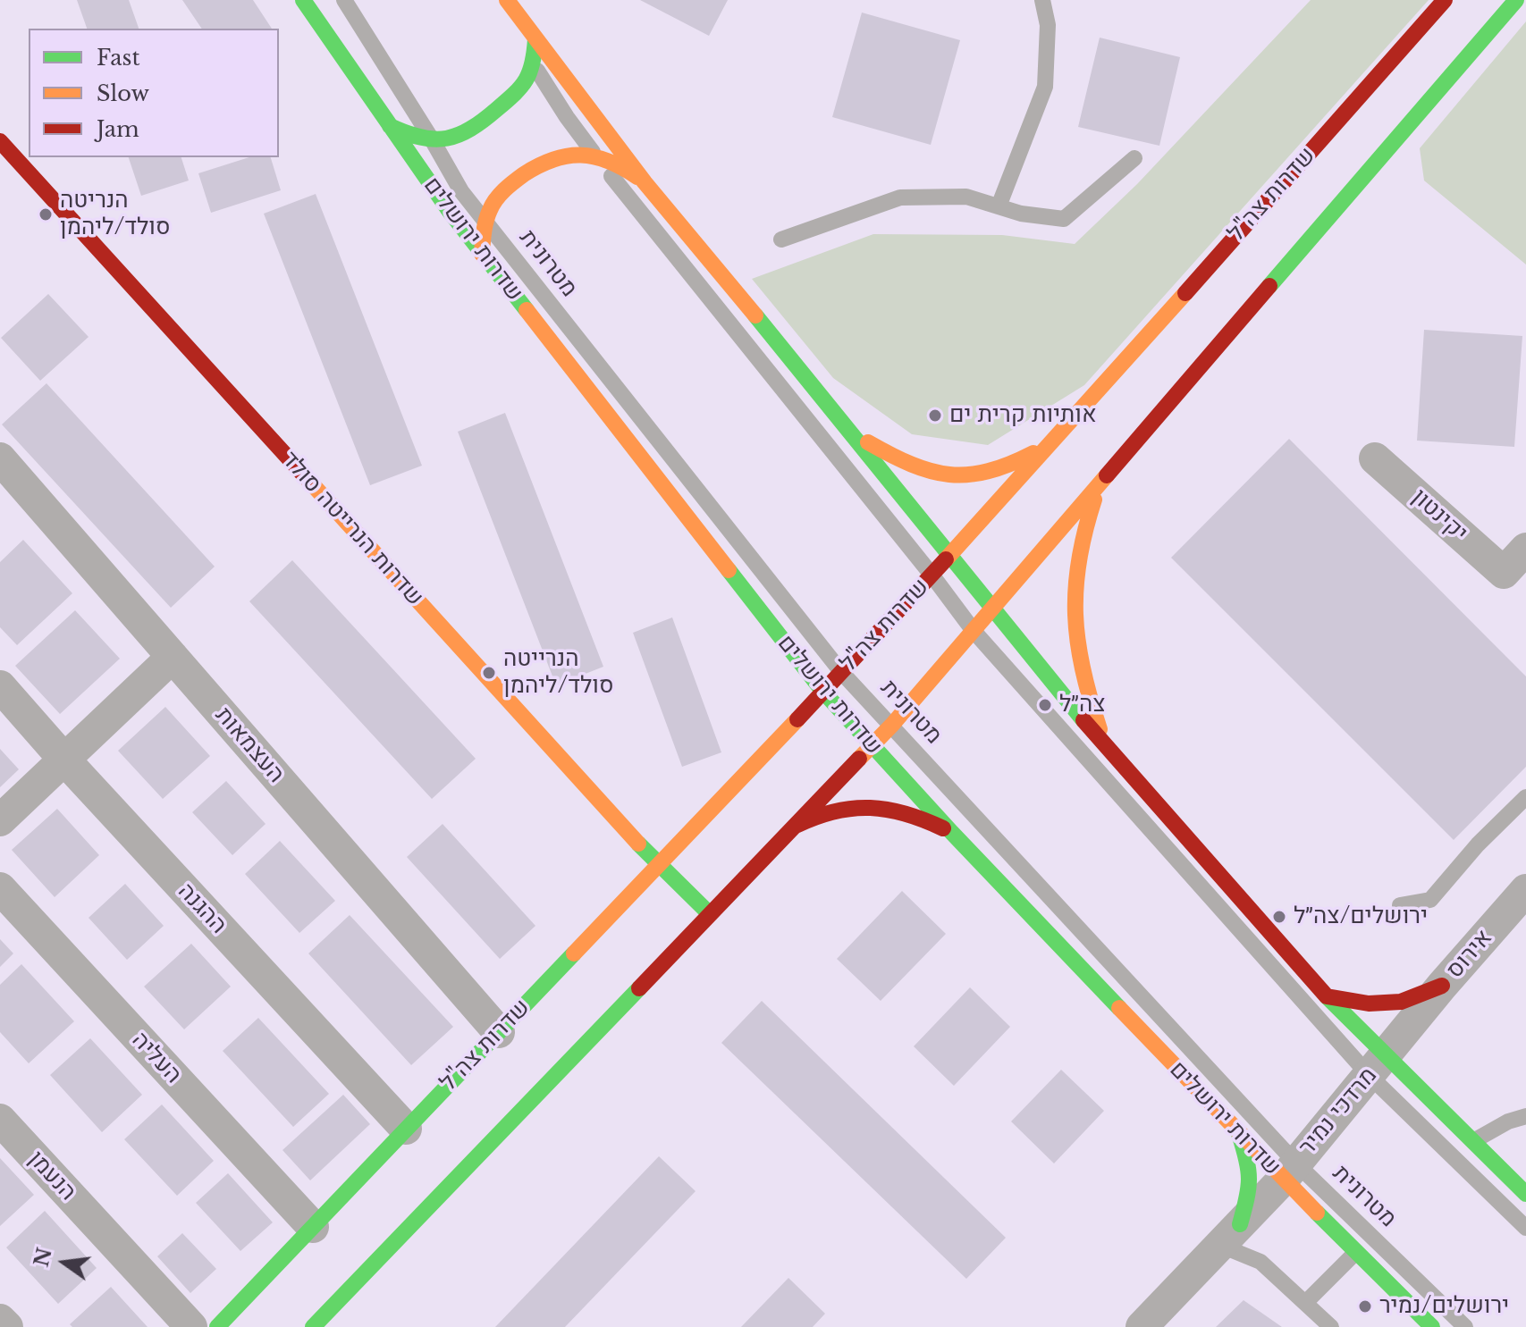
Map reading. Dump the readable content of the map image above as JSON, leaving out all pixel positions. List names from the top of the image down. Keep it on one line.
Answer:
{"streets":{"main road":["שדרות צה\"ל","שדרות ירושלים","שדרות הנרייטה סולד"],"street":["יקינטון","העצמאות","ההגנה","אירוס","העליה","מרדכי נמיר","הנעמן"],"lane":["מטרונית"]},"crossings":[["שדרות צה\"ל","שדרות ירושלים"],["שדרות צה\"ל","מטרונית"],["שדרות צה\"ל","שדרות הנרייטה סולד"],["שדרות צה\"ל","העצמאות"],["שדרות צה\"ל","ההגנה"],["שדרות צה\"ל","העליה"],["שדרות ירושלים","מטרונית"],["שדרות ירושלים","מרדכי נמיר"],["מטרונית","מרדכי נמיר"],["אירוס","מרדכי נמיר"]],"places":["הנריטה סולד/ליהמן","אותיות קרית ים","הנרייטה סולד/ליהמן","צה״ל","ירושלים/צה״ל","ירושלים/נמיר"],"legend":["Fast","Slow","Jam"],"north":"left"}
